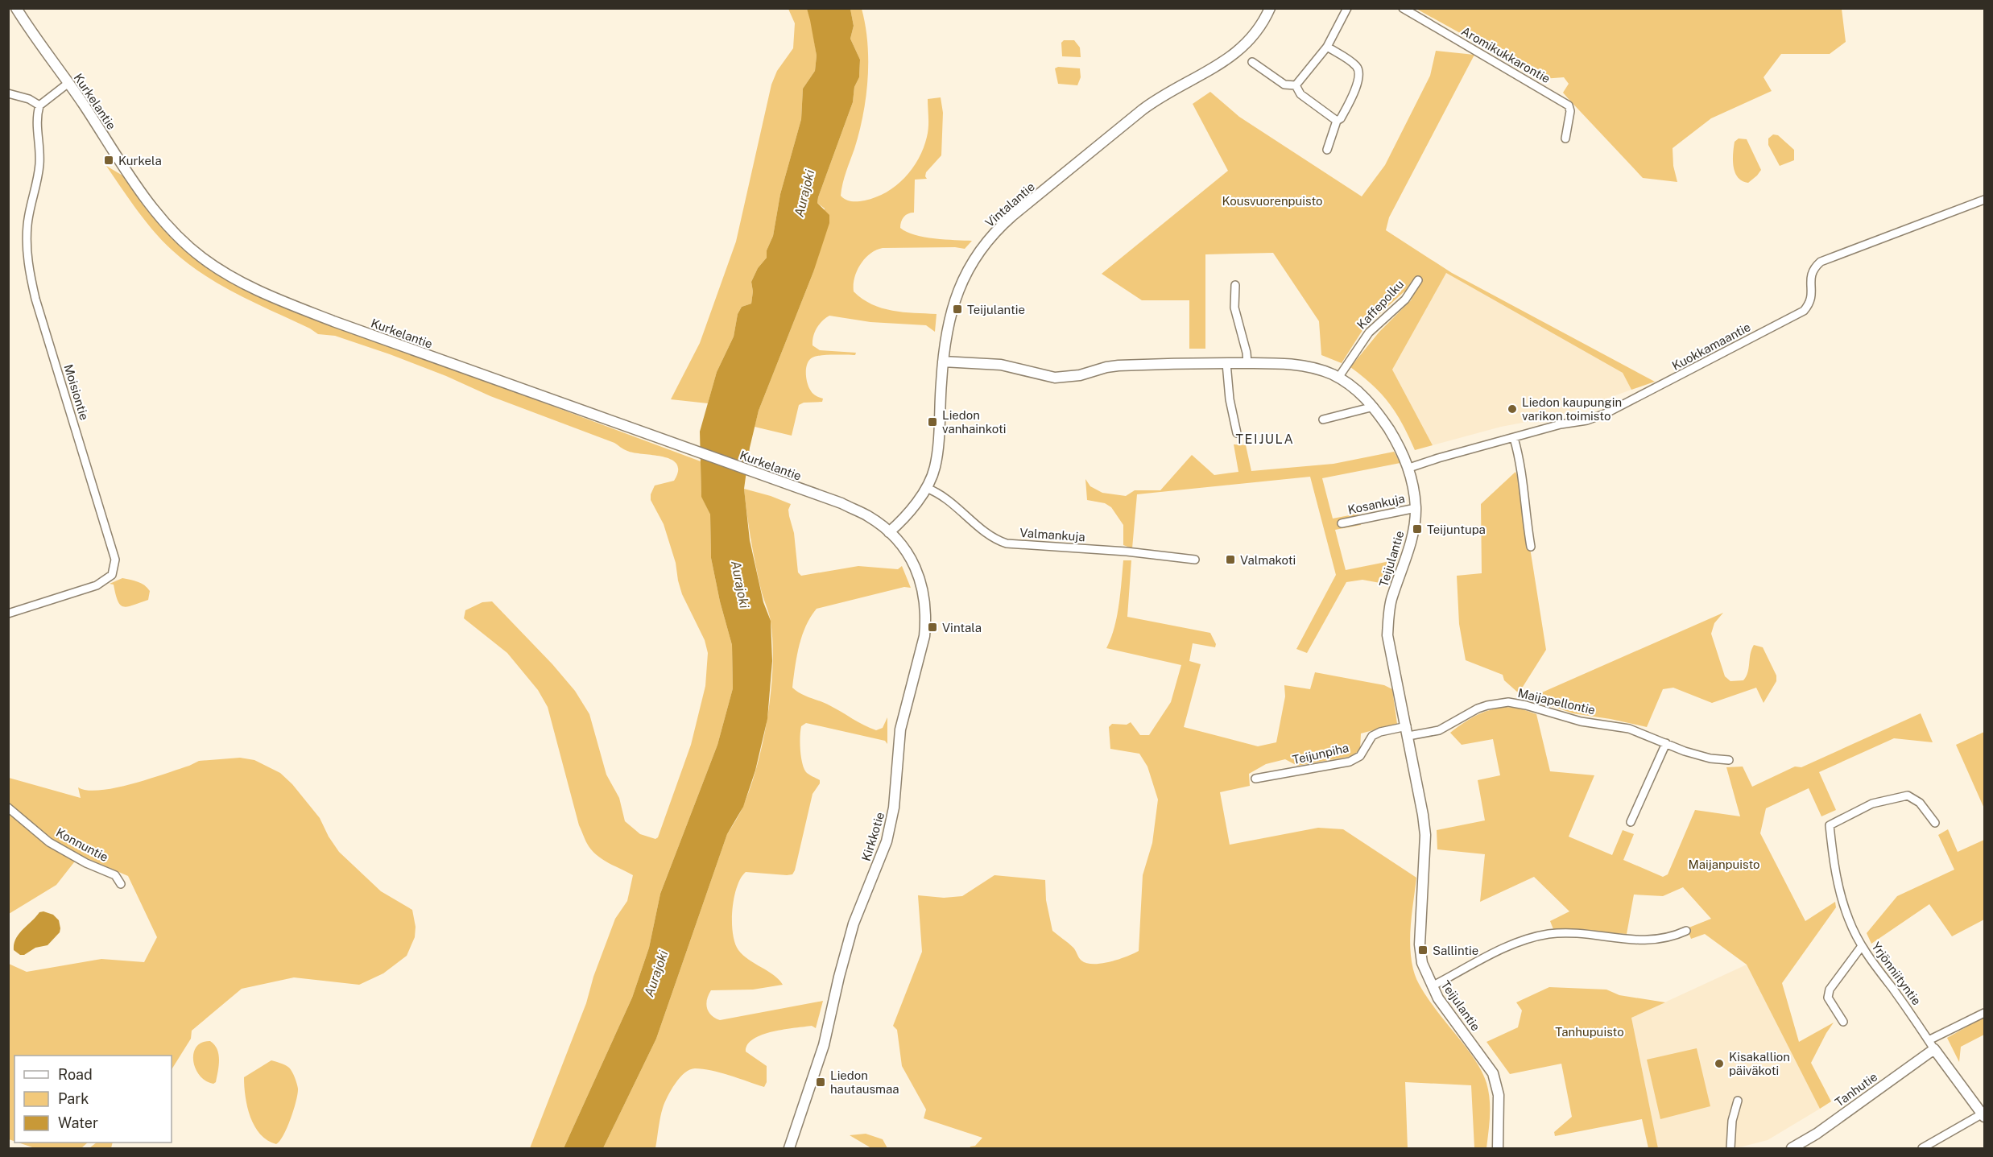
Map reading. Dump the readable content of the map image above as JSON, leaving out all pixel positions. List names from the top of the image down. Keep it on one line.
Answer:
{"streets":{"street":["Aromikukkarontie","Kurkelantie","Vintalantie","Kaffepolku","Kuokkamaantie","Moisiontie","Kosankuja","Valmankuja","Teijulantie","Maijapellontie","Teijunpiha","Kirkkotie","Konnuntie","Yrjönniityntie","Tanhutie"]},"crossings":[["Kurkelantie","Vintalantie"],["Kurkelantie","Kirkkotie"],["Vintalantie","Valmankuja"],["Vintalantie","Teijulantie"],["Vintalantie","Kirkkotie"],["Kaffepolku","Teijulantie"],["Kuokkamaantie","Teijulantie"],["Kosankuja","Teijulantie"],["Teijulantie","Maijapellontie"],["Teijulantie","Teijunpiha"],["Maijapellontie","Teijunpiha"],["Yrjönniityntie","Tanhutie"]],"districts":["TEIJULA"],"water":["Aurajoki"],"parks":["Kousvuorenpuisto","Maijanpuisto","Tanhupuisto"],"places":{"transit":["Kurkela","Teijulantie","Liedon vanhainkoti","Teijuntupa","Valmakoti","Vintala","Sallintie","Liedon hautausmaa"],"other":["Liedon kaupungin varikon toimisto","Kisakallion päiväkoti"]},"legend":["Road","Park","Water"]}
